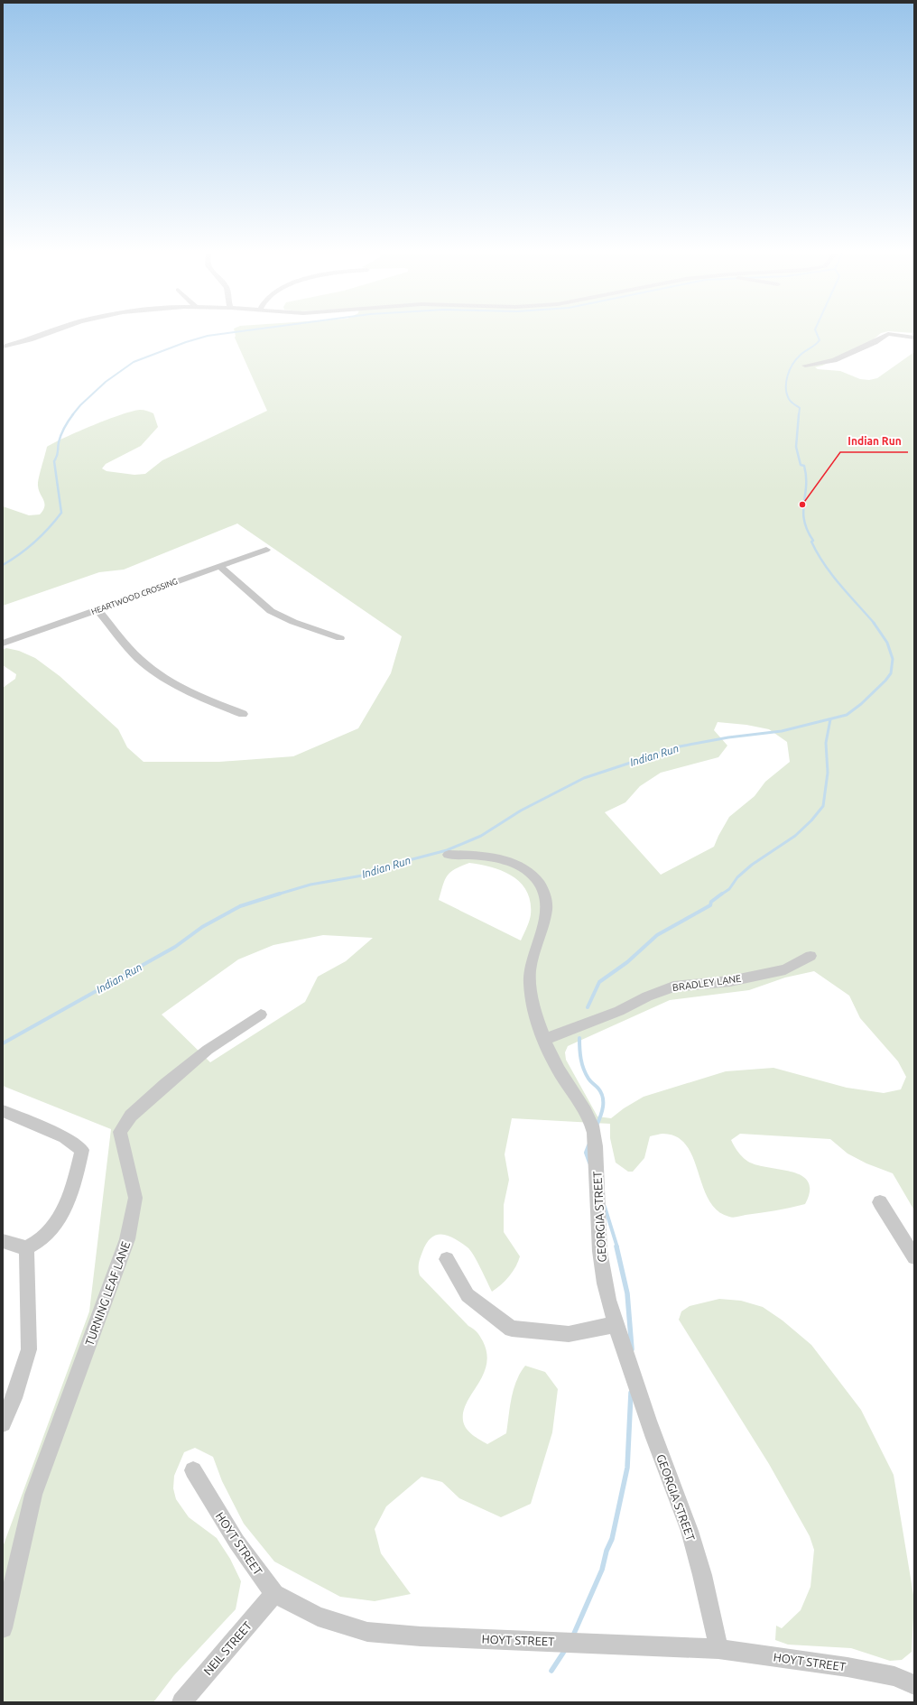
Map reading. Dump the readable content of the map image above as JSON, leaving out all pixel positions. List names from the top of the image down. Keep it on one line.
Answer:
{"streets":{"street":["HEARTWOOD CROSSING","BRADLEY LANE","GEORGIA STREET","TURNING LEAF LANE","HOYT STREET","NEIL STREET"]},"crossings":[["BRADLEY LANE","GEORGIA STREET"],["GEORGIA STREET","HOYT STREET"],["HOYT STREET","NEIL STREET"]],"water":["Indian Run"],"places":["Indian Run"]}
